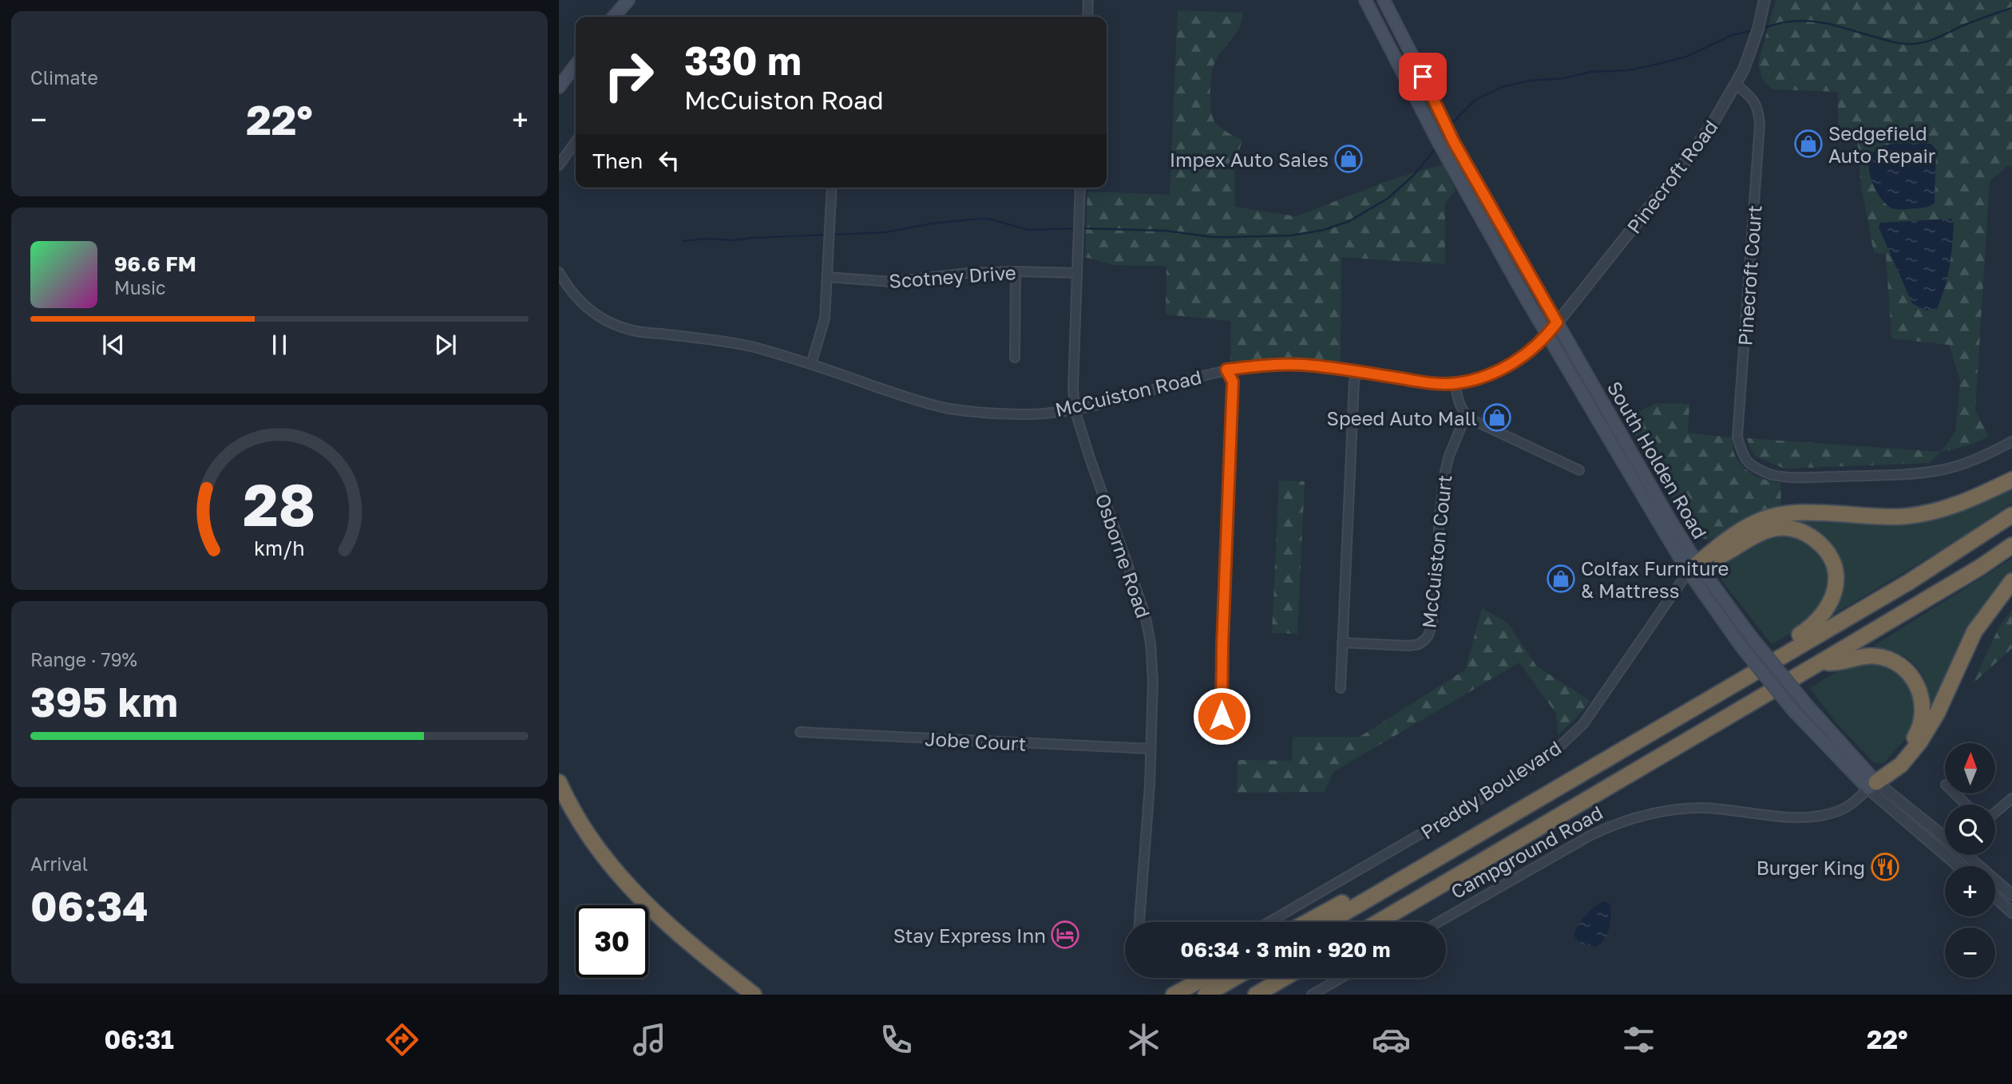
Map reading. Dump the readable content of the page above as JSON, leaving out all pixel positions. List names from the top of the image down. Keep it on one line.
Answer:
{"streets":{"main road":["South Holden Road"],"street":["Pinecroft Road","Pinecroft Court","Scotney Drive","McCuiston Road","McCuiston Court","Osborne Road","Jobe Court","Preddy Boulevard","Campground Road"]},"crossings":[["Pinecroft Road","Pinecroft Court"],["Pinecroft Road","McCuiston Road"],["Pinecroft Road","South Holden Road"],["Scotney Drive","Osborne Road"],["McCuiston Road","South Holden Road"],["McCuiston Road","Osborne Road"],["South Holden Road","Preddy Boulevard"],["South Holden Road","Campground Road"],["Osborne Road","Jobe Court"]],"places":{"shop":["Sedgefield Auto Repair","Impex Auto Sales","Speed Auto Mall","Colfax Furniture & Mattress"],"restaurant":["Burger King"],"hotel":["Stay Express Inn"]},"north":"top","page":{"tile":["Climate",["Range · 79%","395 km"],["Arrival","06:34"]],"turn":["330 m","McCuiston Road"],"heat":["−","22°","+"],"then":"Then","song":["96.6 FM","Music"],"map_buttons":["+","−"],"limit":"30","trip":"06:34 · 3 min · 920 m","tabs":["06:31","22°"],"gauge":["28","km/h"]}}
